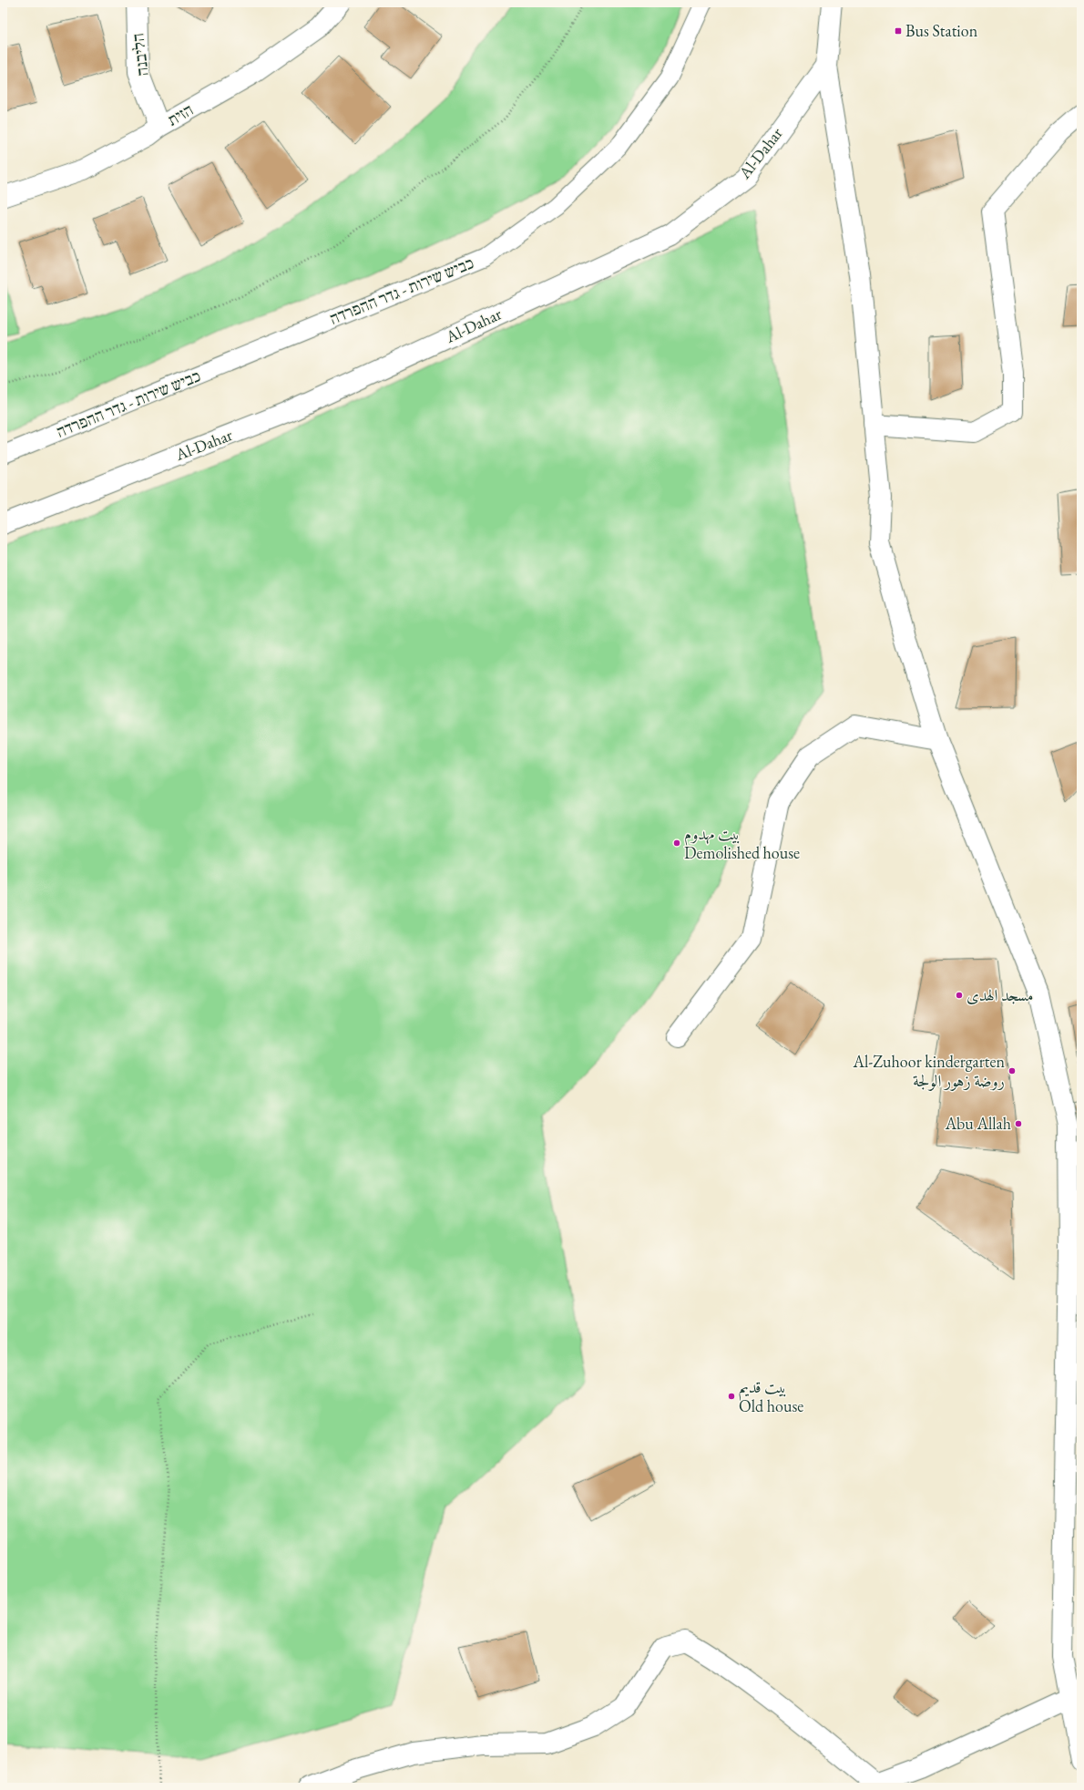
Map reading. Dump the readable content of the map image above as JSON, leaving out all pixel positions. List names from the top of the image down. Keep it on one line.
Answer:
{"streets":{"street":["הליבנה","הזית","Al-Dahar"],"lane":["כביש שירות - גדר ההפרדה"]},"crossings":[["הליבנה","הזית"]],"places":{"transit":["Bus Station"],"other":["بيت مهدوم Demolished house","مسجد الهدى","Al-Zuhoor kindergarten روضة زهور الولجة","Abu Allah","بيت قديم Old house"]}}
